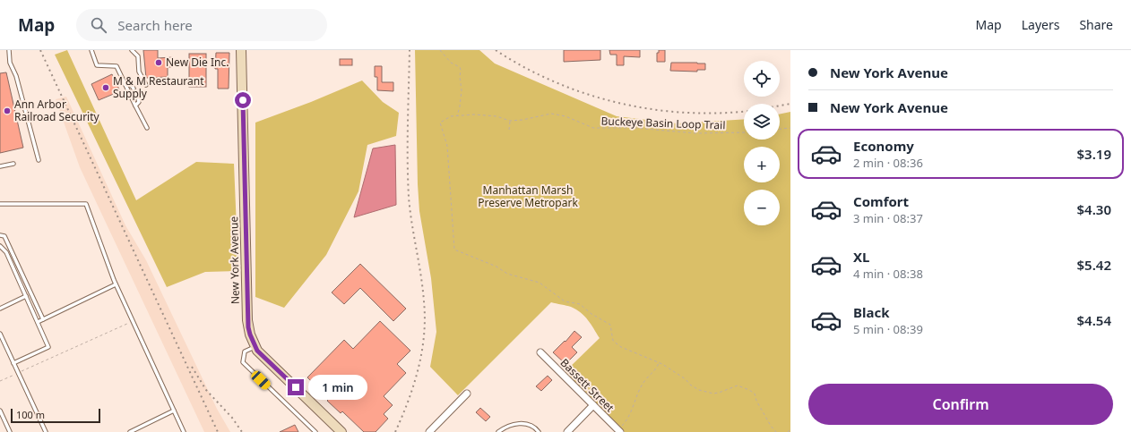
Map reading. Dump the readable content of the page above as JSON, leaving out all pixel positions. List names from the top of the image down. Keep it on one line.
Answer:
{"streets":{"street":["New York Avenue","Bassett Street"],"path":["Buckeye Basin Loop Trail"]},"parks":["Manhattan Marsh Preserve Metropark"],"places":["New Die Inc.","M & M Restaurant Supply","Ann Arbor Railroad Security"],"scale_bar":"100 m","page":{"header":"Map","search":"Search here","nav":["Map","Layers","Share"],"banner":["New York Avenue","New York Avenue"],"map_buttons":["+","−"],"list":[{"name":"Economy","note":"2 min · 08:36","value":"$3.19"},{"name":"Comfort","note":"3 min · 08:37","value":"$4.30"},{"name":"XL","note":"4 min · 08:38","value":"$5.42"},{"name":"Black","note":"5 min · 08:39","value":"$4.54"}],"bubble":"1 min","buttons":"Confirm","scale":"100 m"}}
